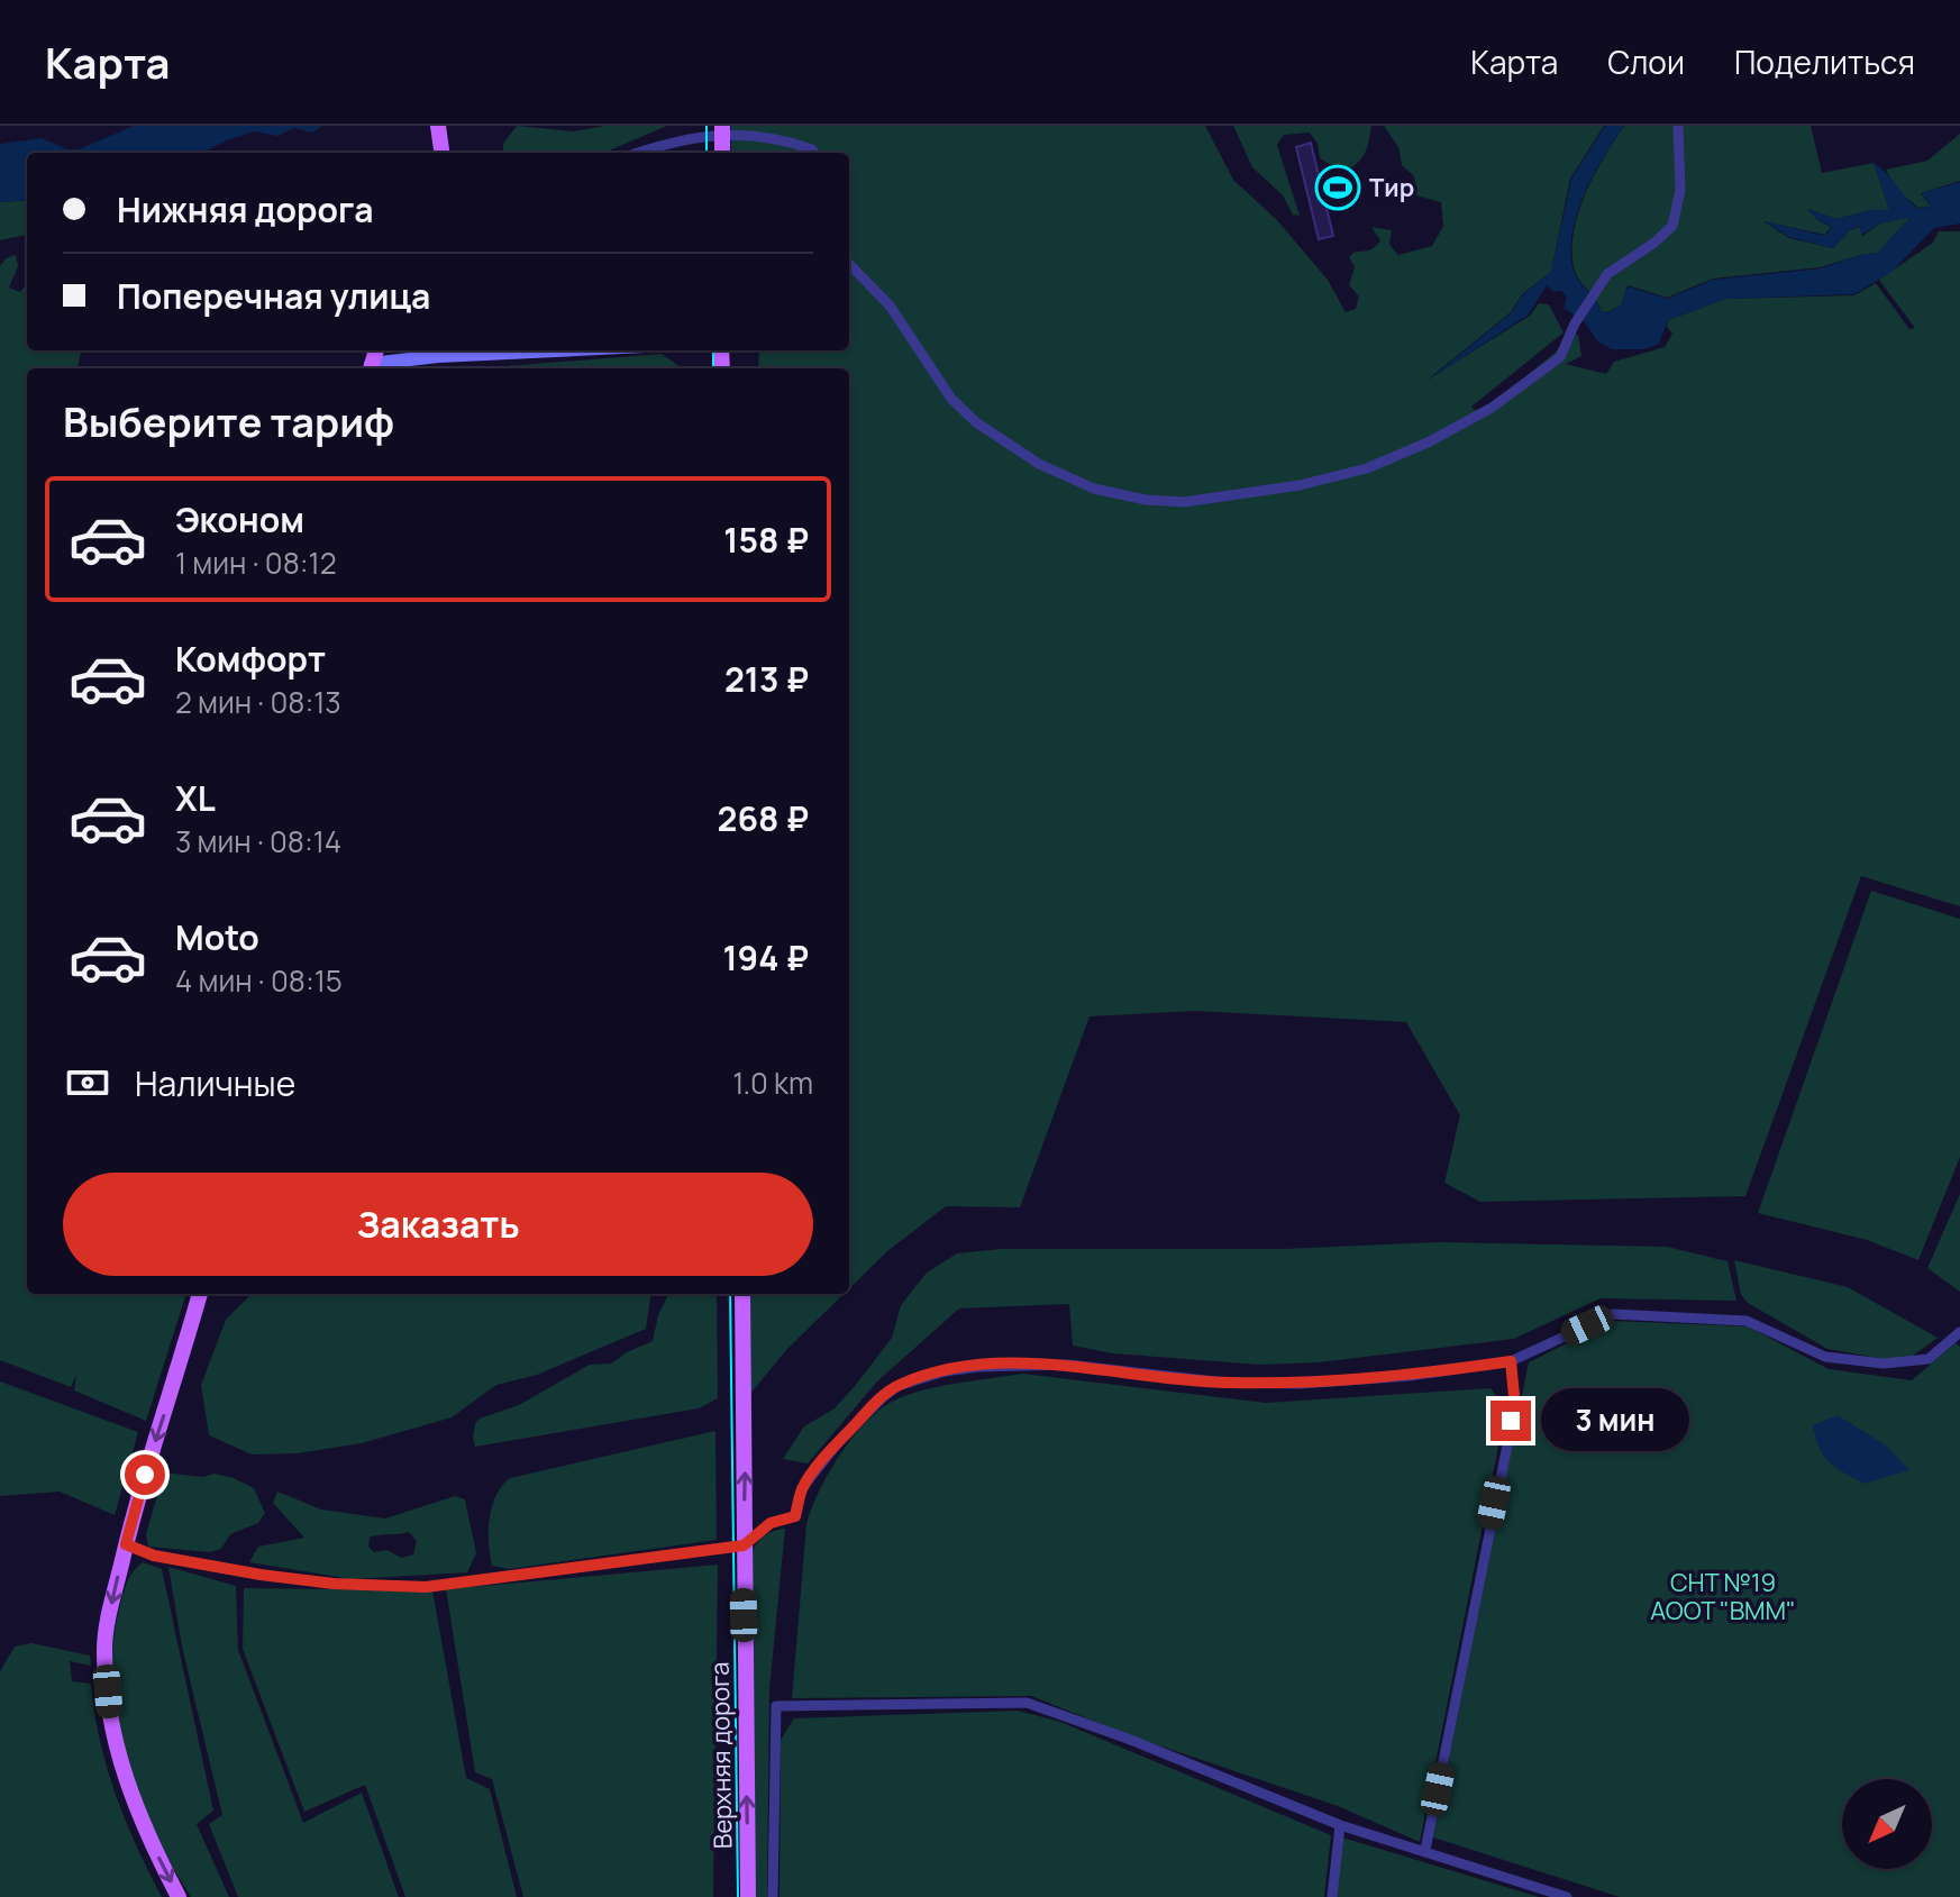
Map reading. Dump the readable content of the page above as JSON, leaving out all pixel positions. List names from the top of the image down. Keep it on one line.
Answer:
{"streets":{"main road":["Верхняя дорога"]},"one_way":["Верхняя дорога"],"parks":["СНТ №19 АООТ \"ВММ\""],"places":{"sports":["Тир"]},"north":"bottom left","page":{"header":"Карта","nav":["Карта","Слои","Поделиться"],"banner":["Нижняя дорога","Поперечная улица"],"heading":"Выберите тариф","list":[{"name":"Эконом","note":"1 мин · 08:12","value":"158 ₽"},{"name":"Комфорт","note":"2 мин · 08:13","value":"213 ₽"},{"name":"XL","note":"3 мин · 08:14","value":"268 ₽"},{"name":"Moto","note":"4 мин · 08:15","value":"194 ₽"}],"pay":["Наличные","1.0 km"],"buttons":"Заказать","bubble":"3 мин"}}
